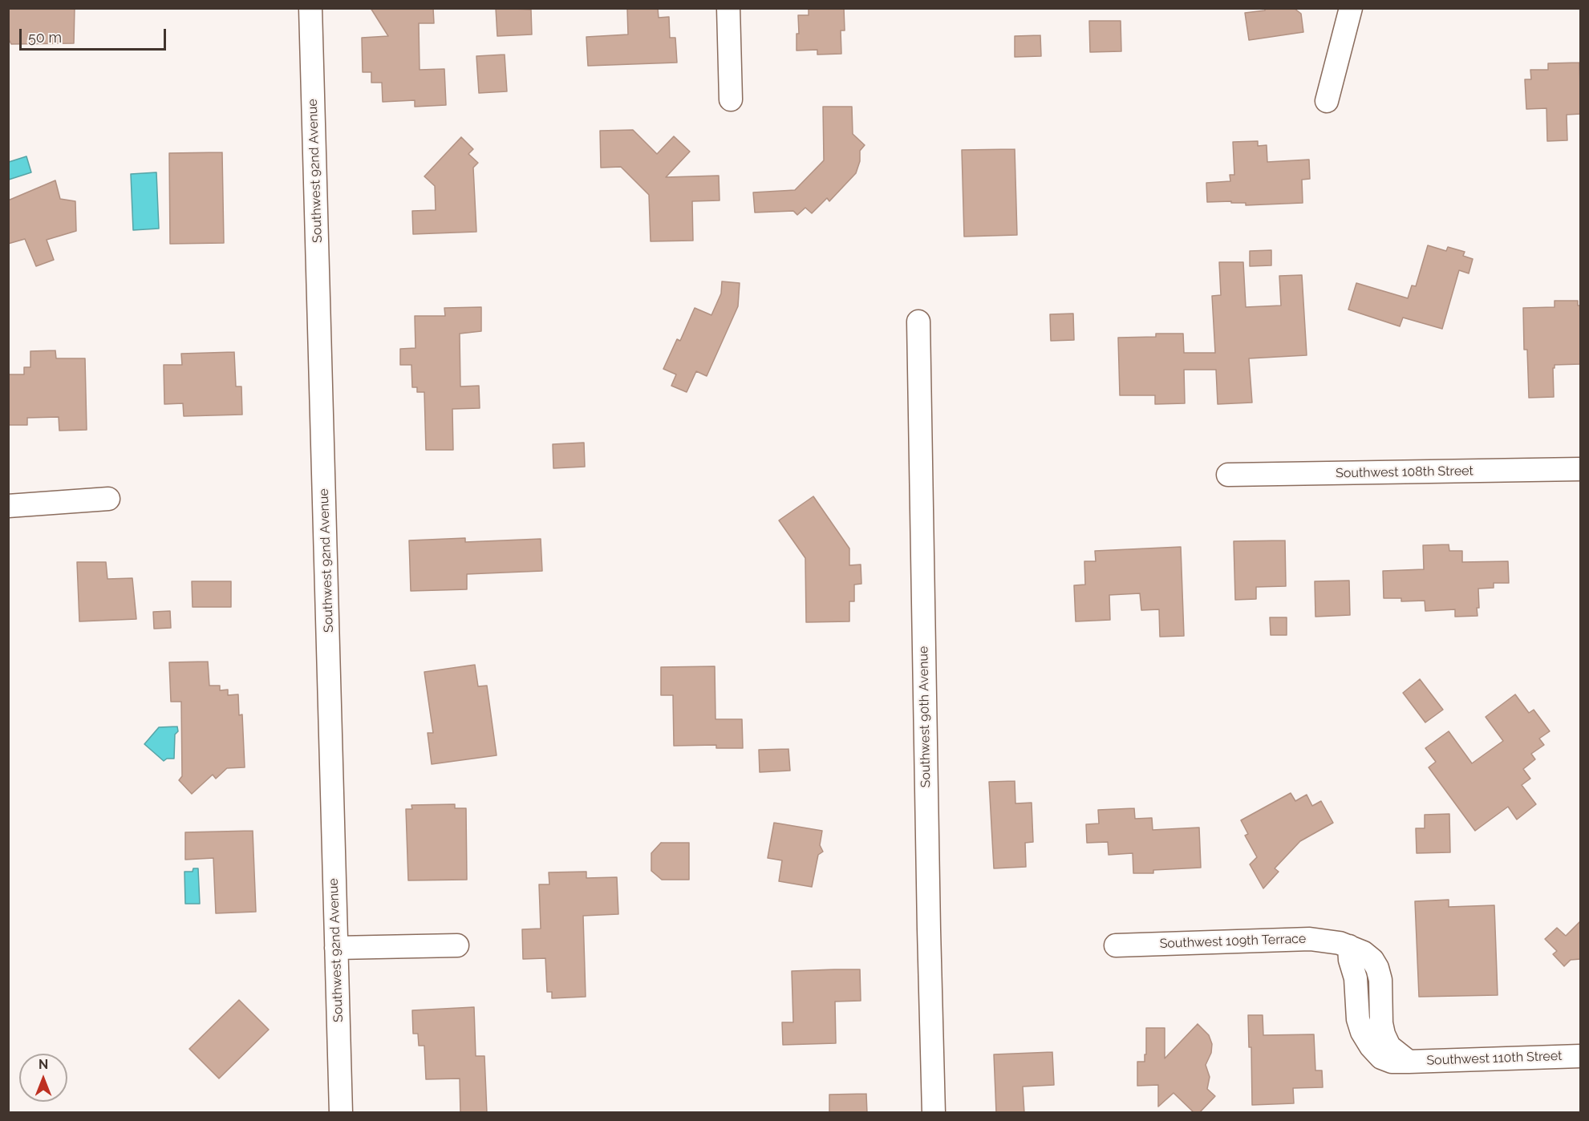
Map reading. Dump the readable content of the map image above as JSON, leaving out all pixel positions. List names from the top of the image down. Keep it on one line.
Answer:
{"streets":{"street":["Southwest 92nd Avenue","Southwest 108th Street","Southwest 90th Avenue","Southwest 109th Terrace","Southwest 110th Street"]},"crossings":[["Southwest 109th Terrace","Southwest 110th Street"]],"scale_bar":"50 m","north":"top"}
